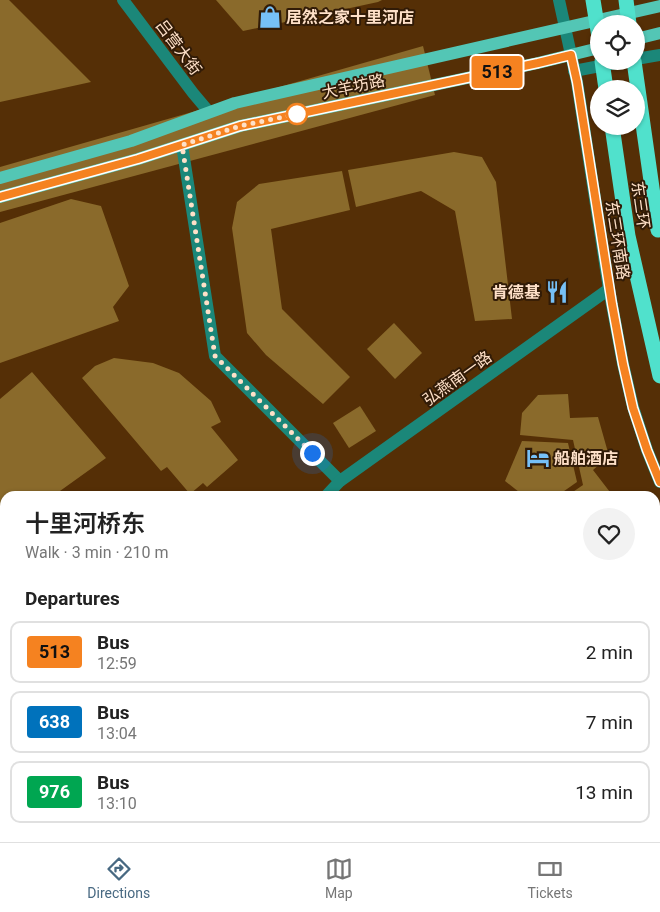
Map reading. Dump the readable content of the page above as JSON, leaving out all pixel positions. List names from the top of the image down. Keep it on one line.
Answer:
{"streets":{"highway":["东三环"],"main road":["大羊坊路"],"street":["吕营大街","东三环南路","弘燕南一路"]},"crossings":[["吕营大街","大羊坊路"],["大羊坊路","东三环南路"],["东三环南路","弘燕南一路"]],"places":{"shop":["居然之家十里河店"],"restaurant":["肯德基"],"hotel":["船舶酒店"]},"lines":["bus line 513"],"page":{"on_map":"513","heading":[["十里河桥东","Walk · 3 min · 210 m"],"Departures"],"list":[{"mark":"513","name":"Bus","note":"12:59","value":"2 min"},{"mark":"638","name":"Bus","note":"13:04","value":"7 min"},{"mark":"976","name":"Bus","note":"13:10","value":"13 min"}],"tabs":["Directions","Map","Tickets"]}}
